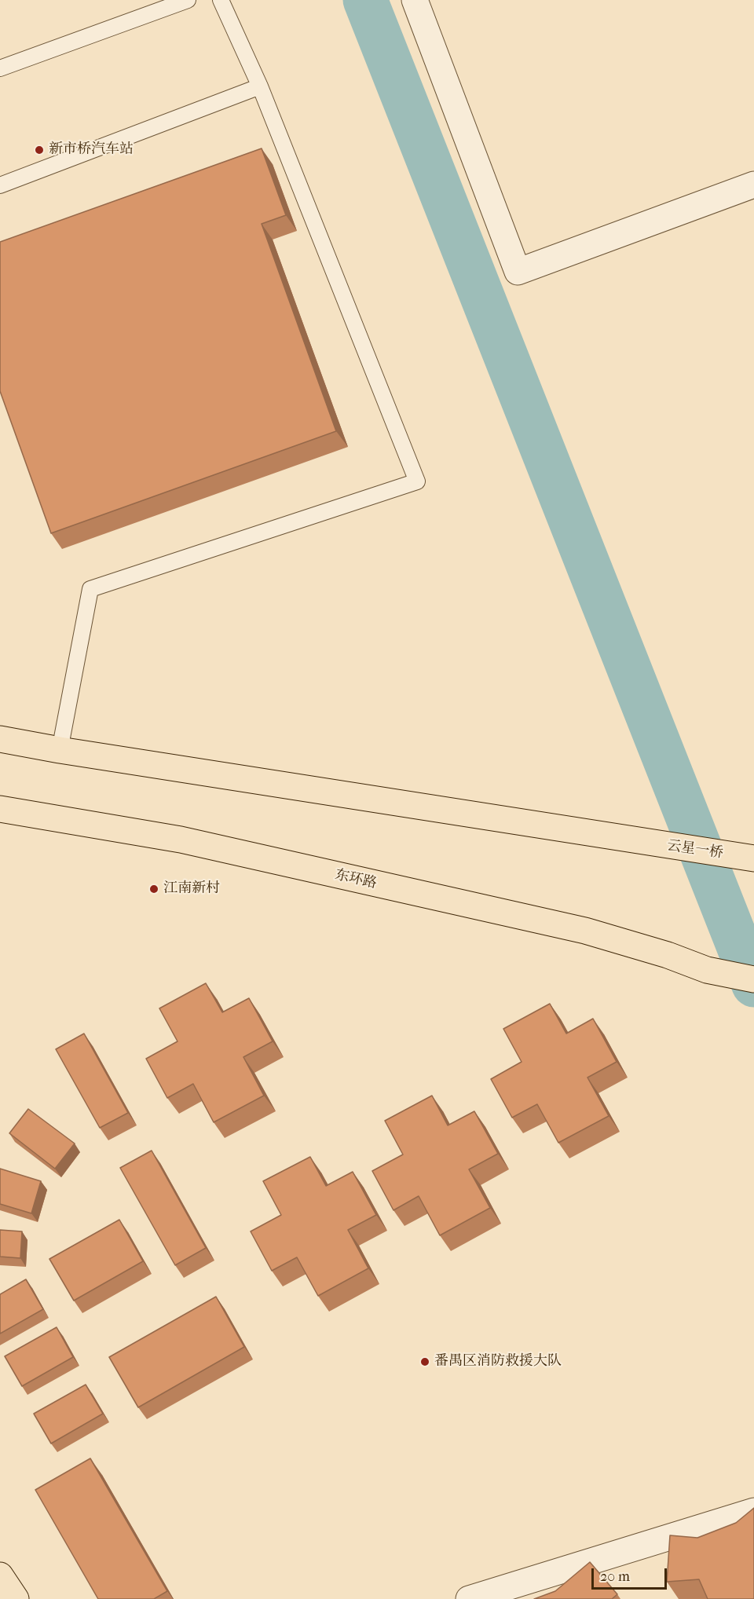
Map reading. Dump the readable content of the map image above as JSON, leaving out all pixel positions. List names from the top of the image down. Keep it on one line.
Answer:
{"streets":{"main road":["云星一桥","东环路"]},"places":["新市桥汽车站","江南新村","番禺区消防救援大队"],"scale_bar":"20 m"}
